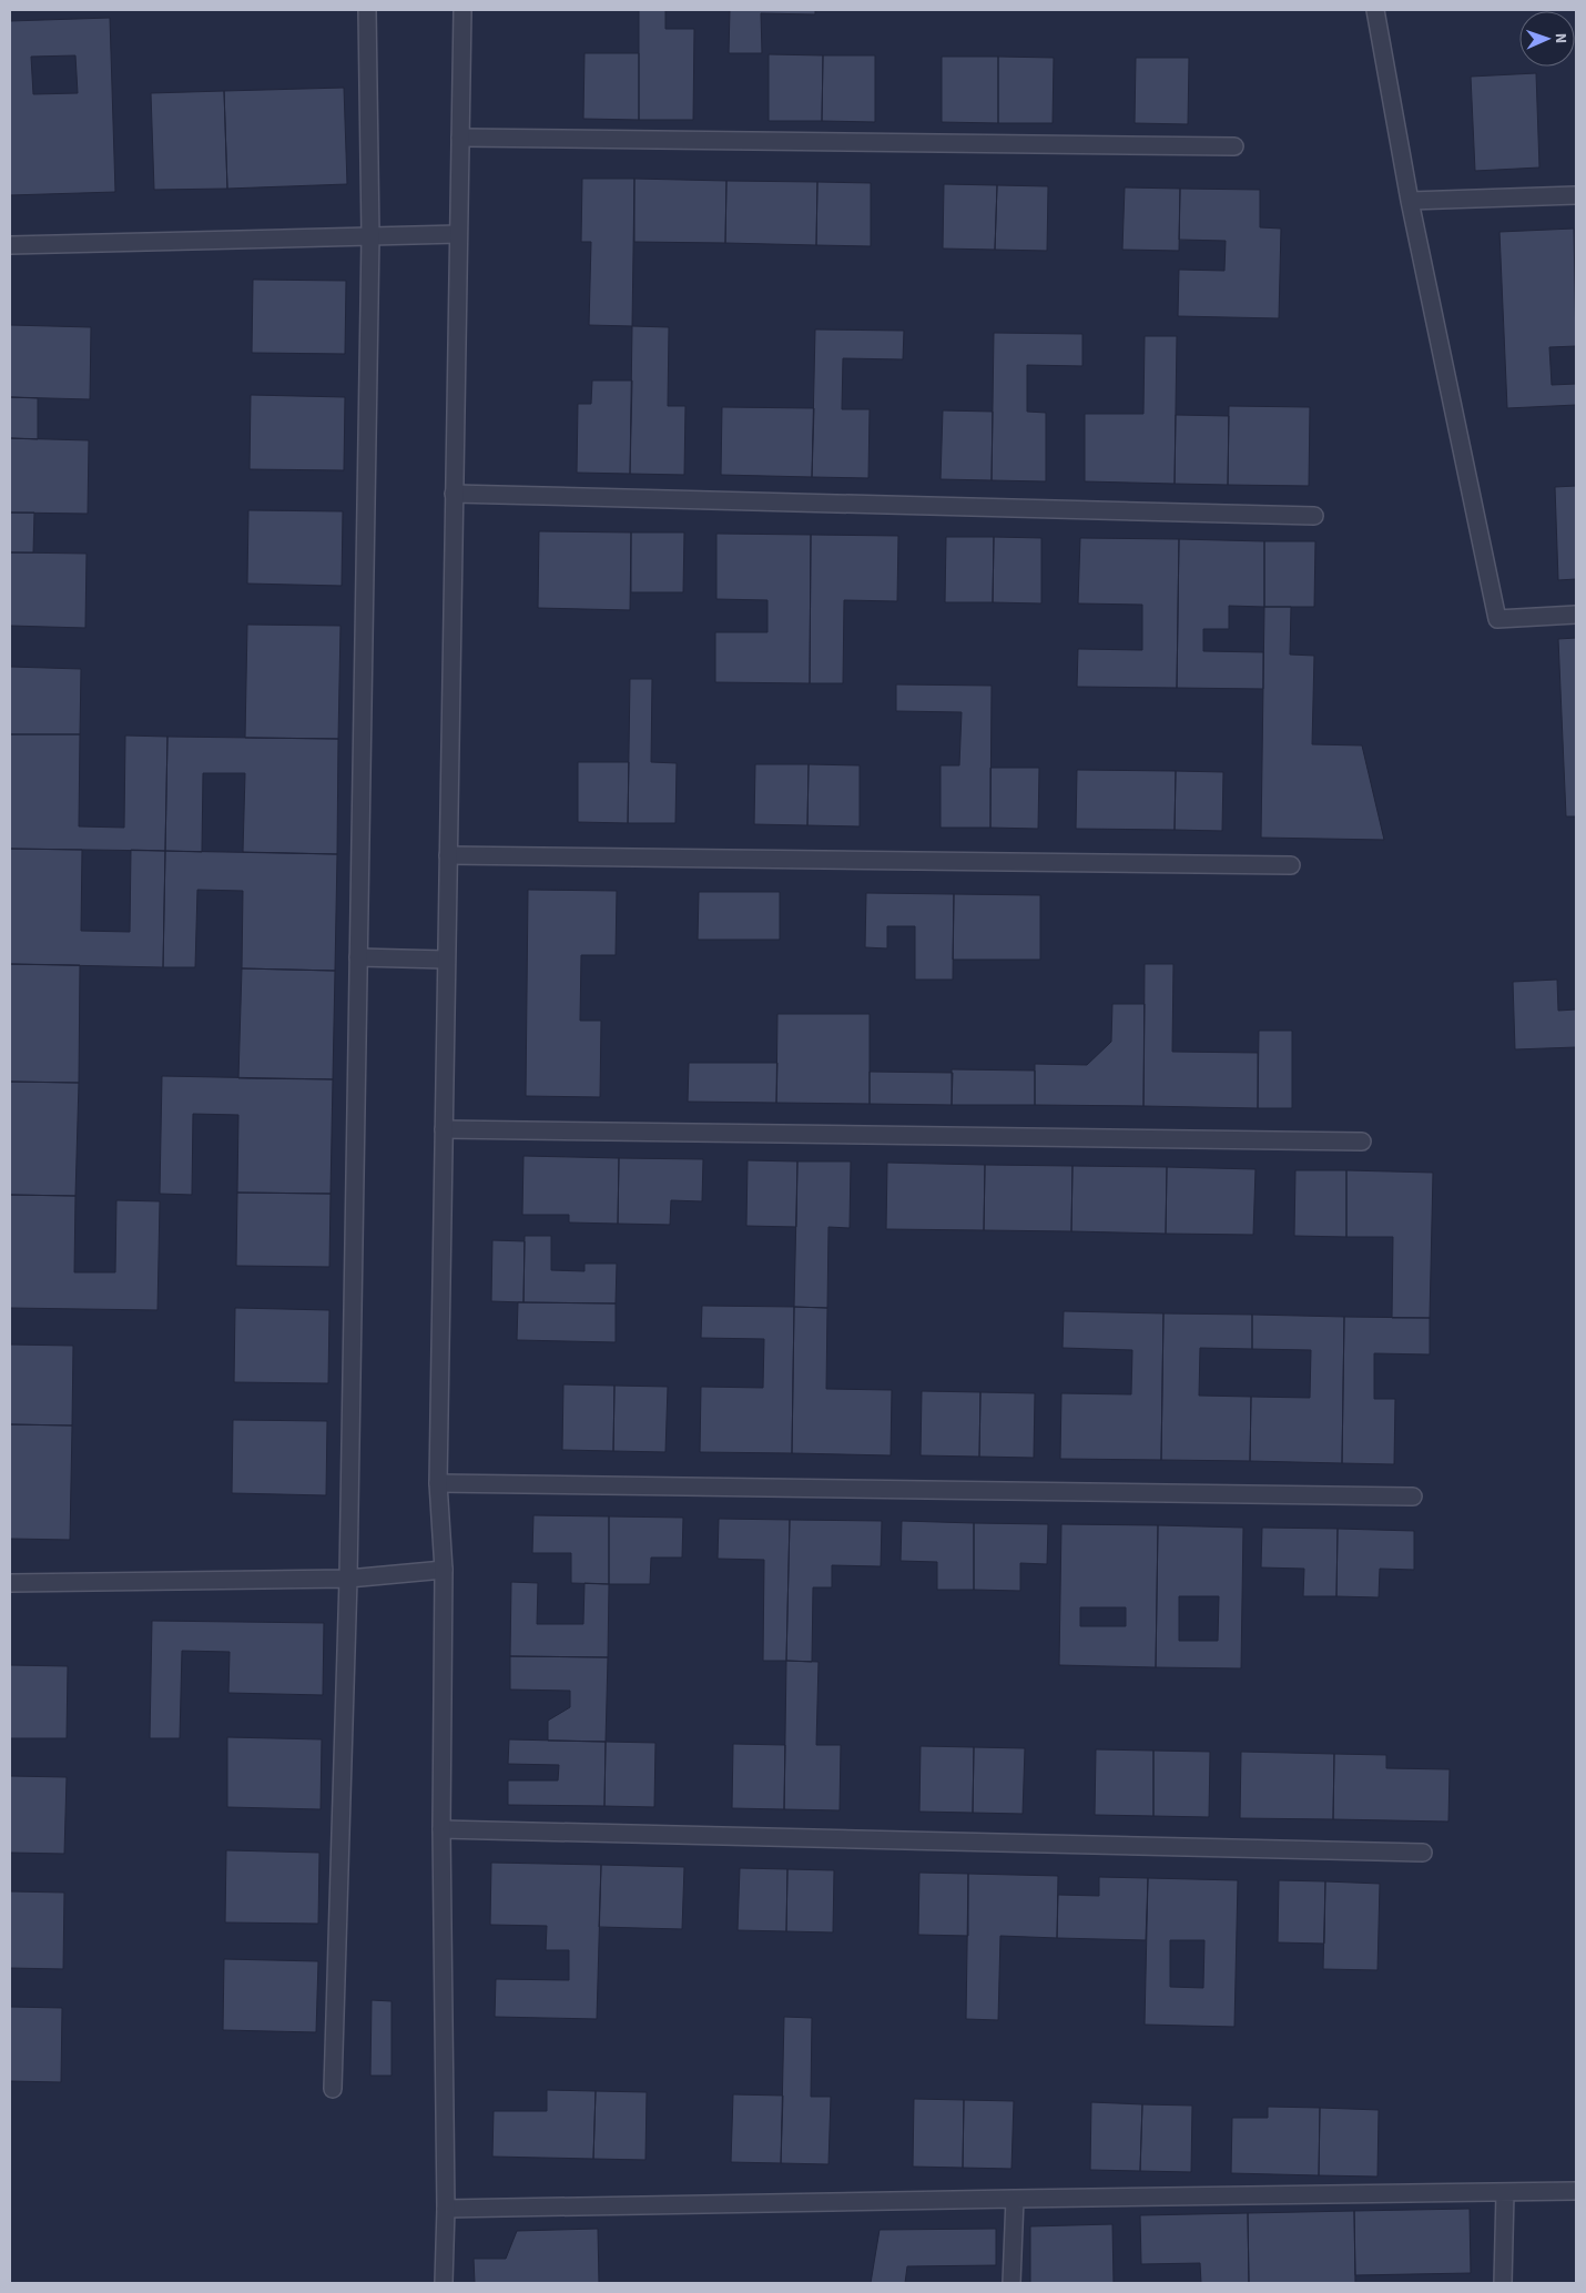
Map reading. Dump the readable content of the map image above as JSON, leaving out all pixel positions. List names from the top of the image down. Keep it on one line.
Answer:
{"north":"right"}
